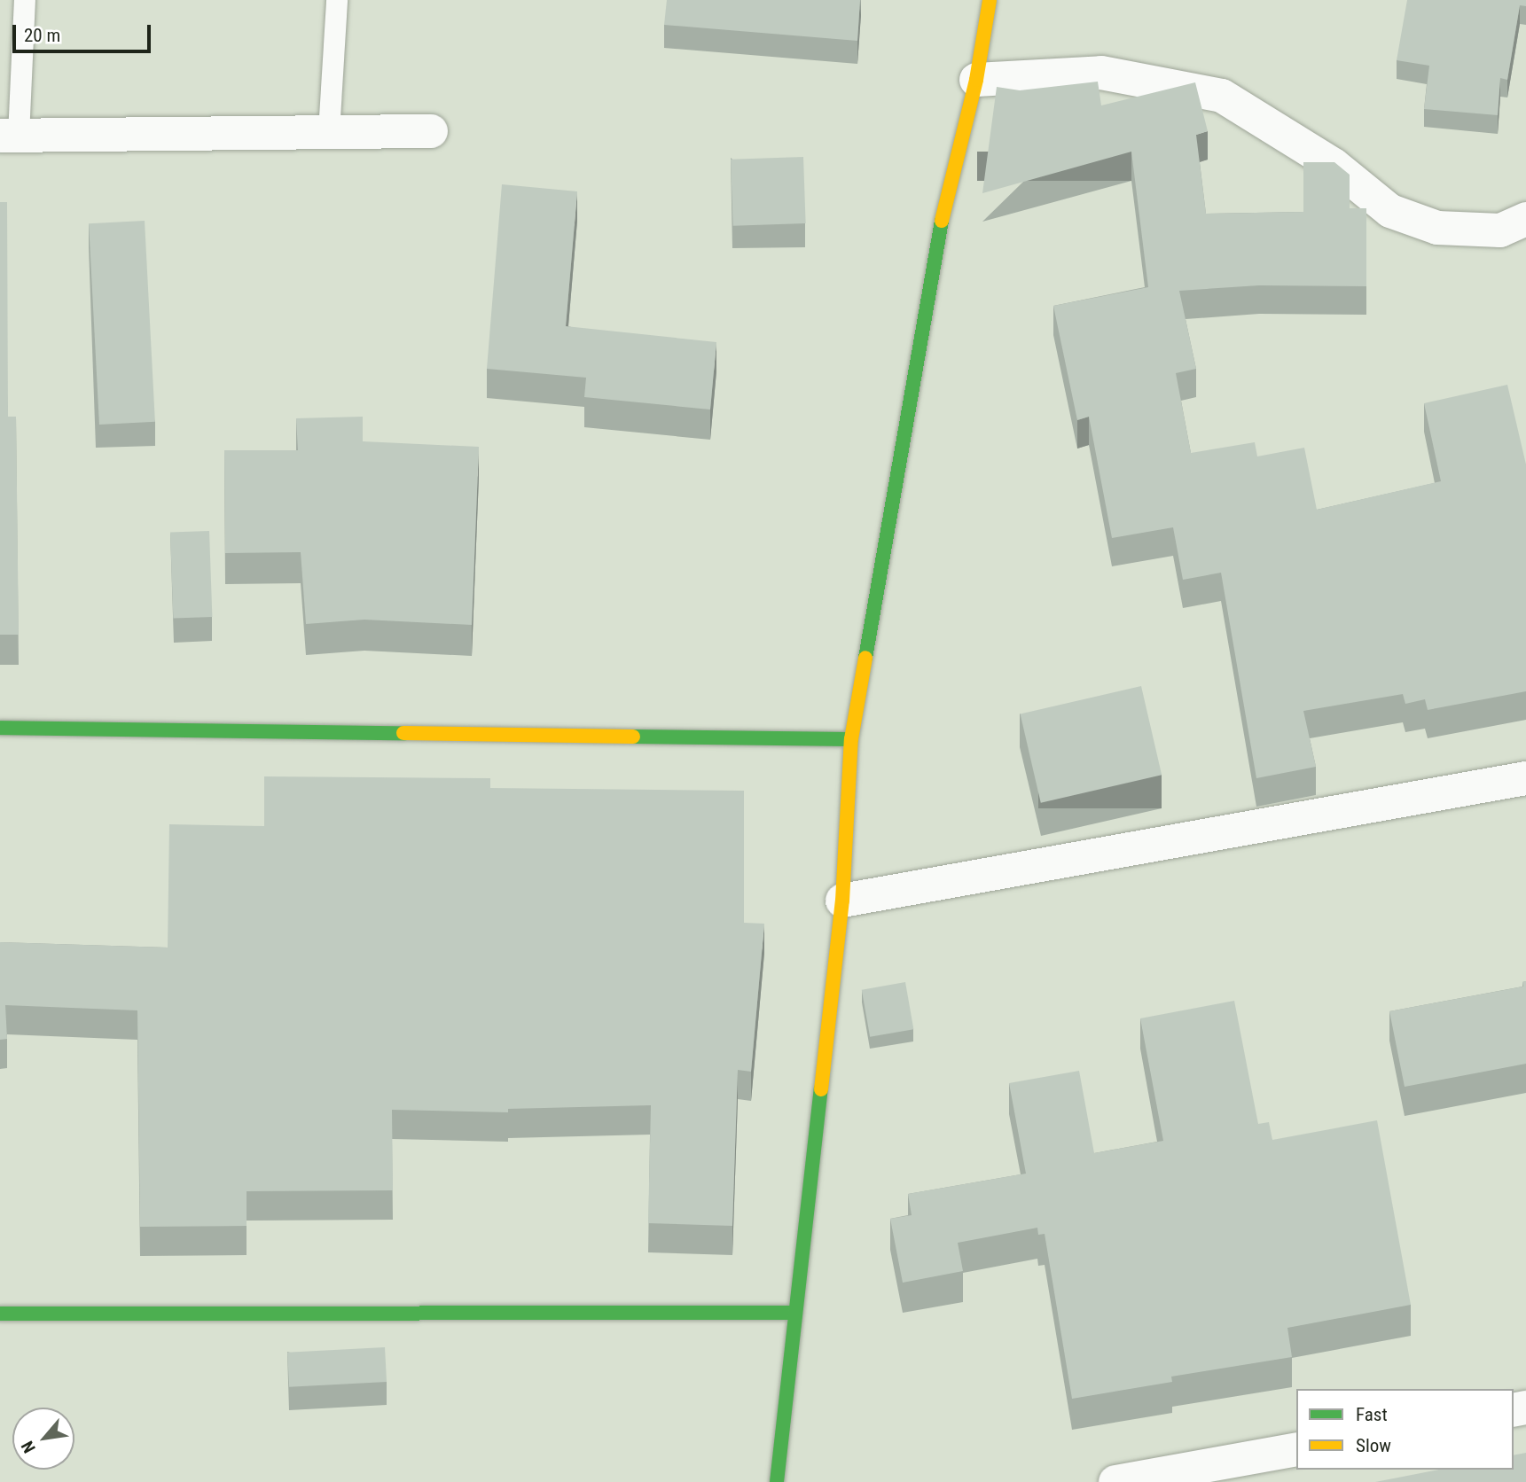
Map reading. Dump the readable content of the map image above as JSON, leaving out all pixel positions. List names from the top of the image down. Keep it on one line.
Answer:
{"legend":["Fast","Slow"],"scale_bar":"20 m","north":"bottom left"}
